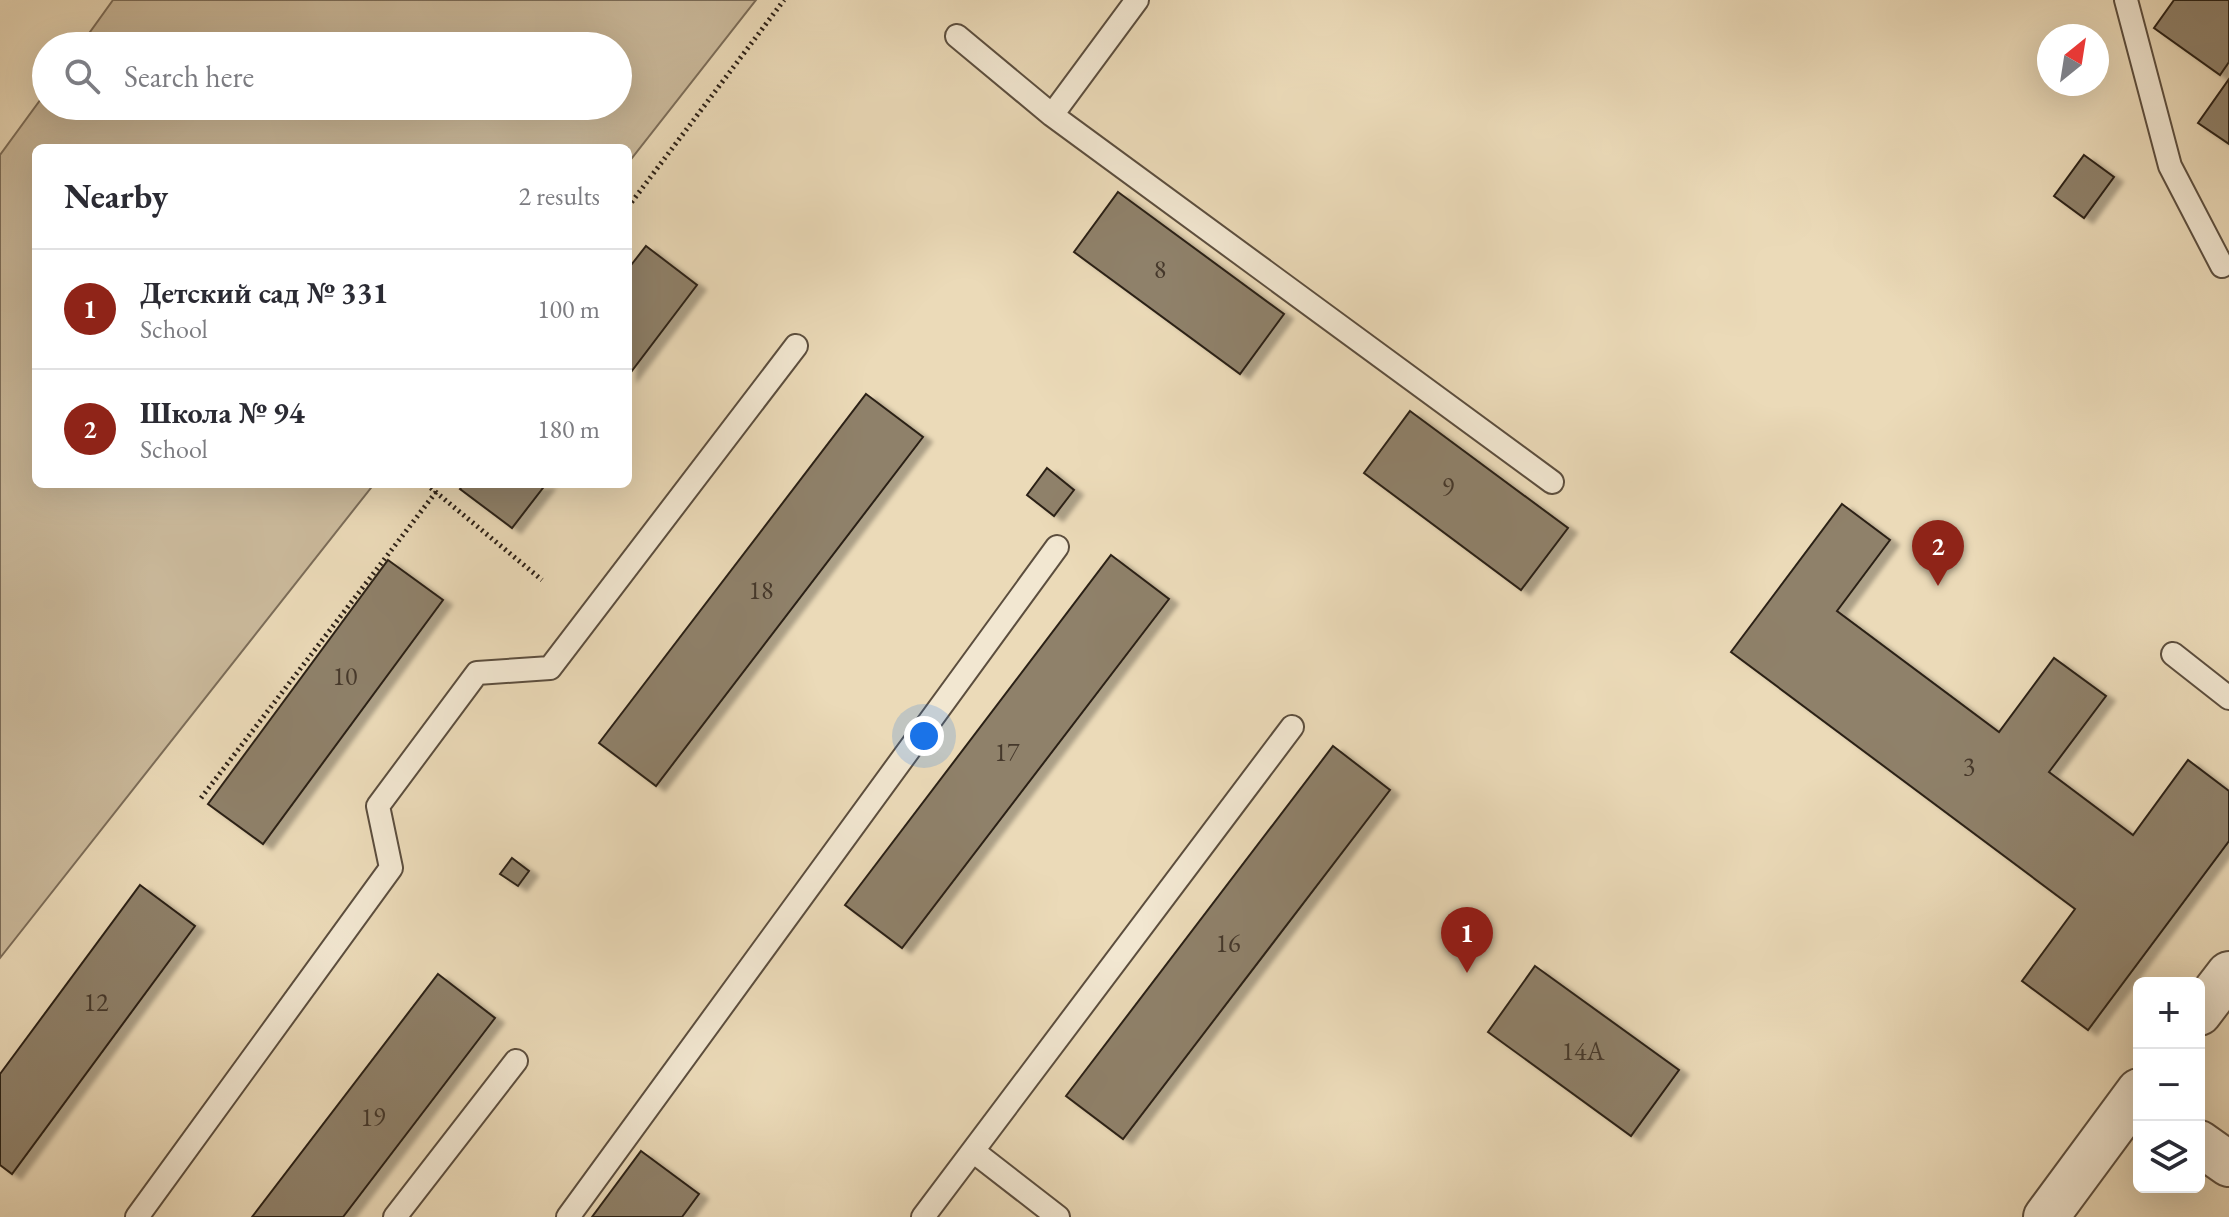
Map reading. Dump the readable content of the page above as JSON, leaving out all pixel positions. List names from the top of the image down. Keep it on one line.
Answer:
{"house_numbers":["8","9","18","10","17","3","16","12","14А","19"],"north":"top right","page":{"search":"Search here","heading":["Nearby","2 results"],"list":[{"mark":"1","name":"Детский сад № 331","note":"School","value":"100 m"},{"mark":"2","name":"Школа № 94","note":"School","value":"180 m"}],"pins":["2","1"],"map_buttons":["+","−"]}}
